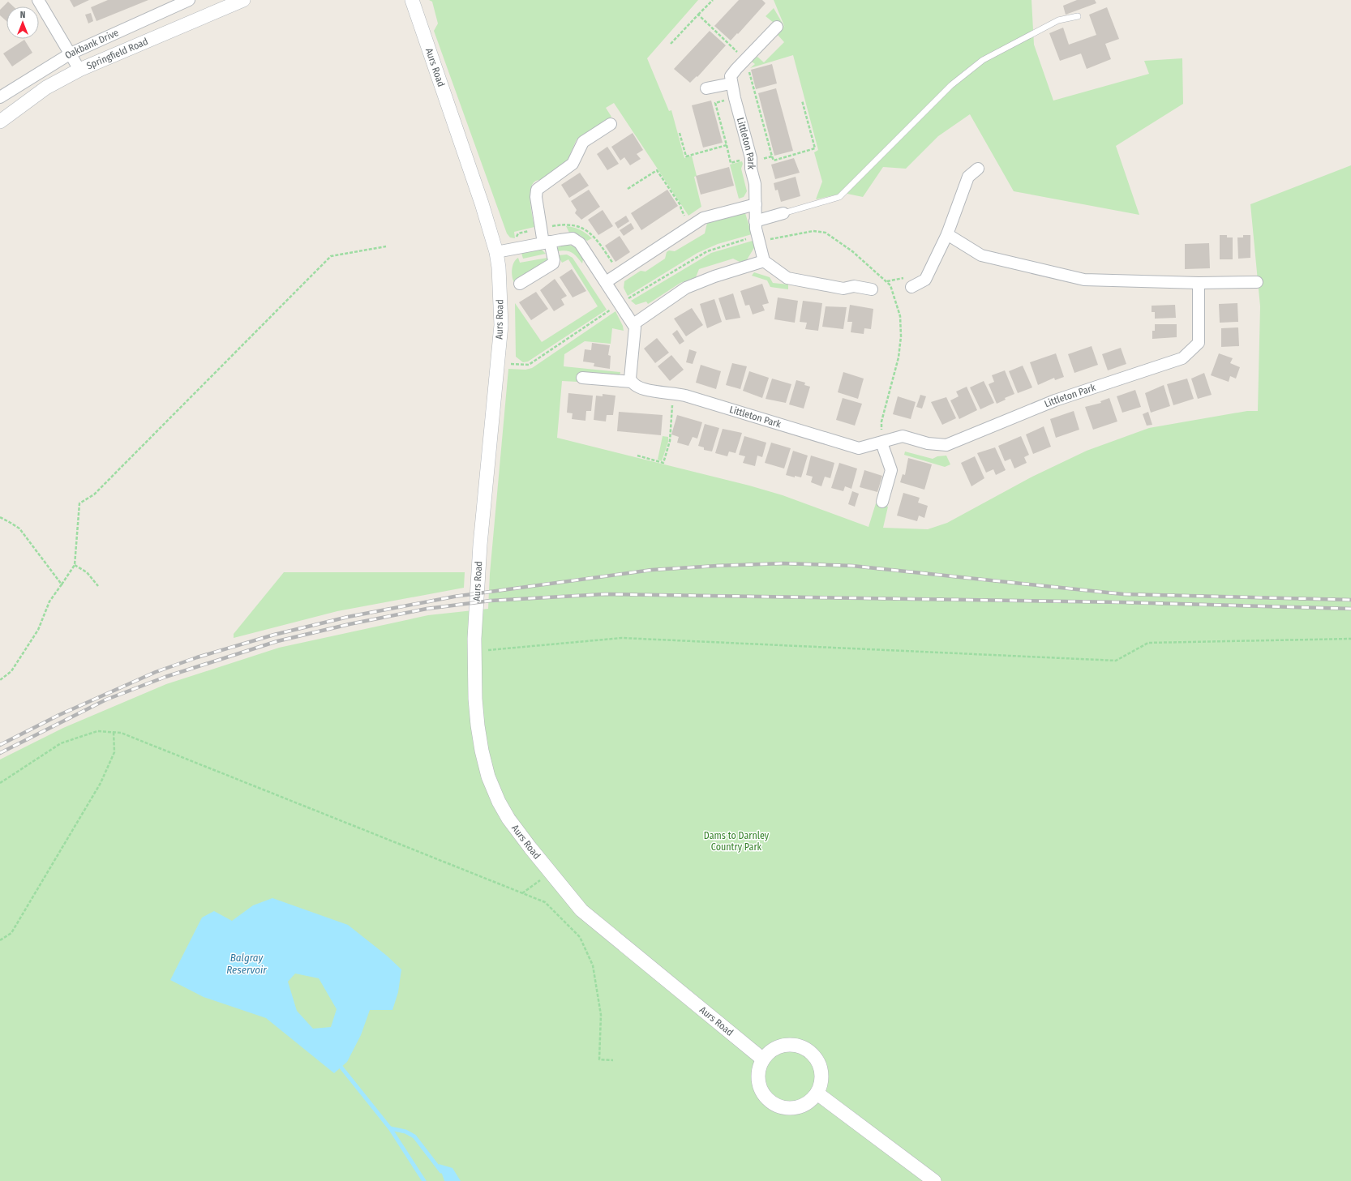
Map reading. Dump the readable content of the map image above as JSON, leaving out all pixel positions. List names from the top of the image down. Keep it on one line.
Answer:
{"streets":{"street":["Oakbank Drive","Springfield Road","Aurs Road","Littleton Park"]},"water":["Balgray Reservoir"],"parks":["Dams to Darnley Country Park"],"north":"top"}
